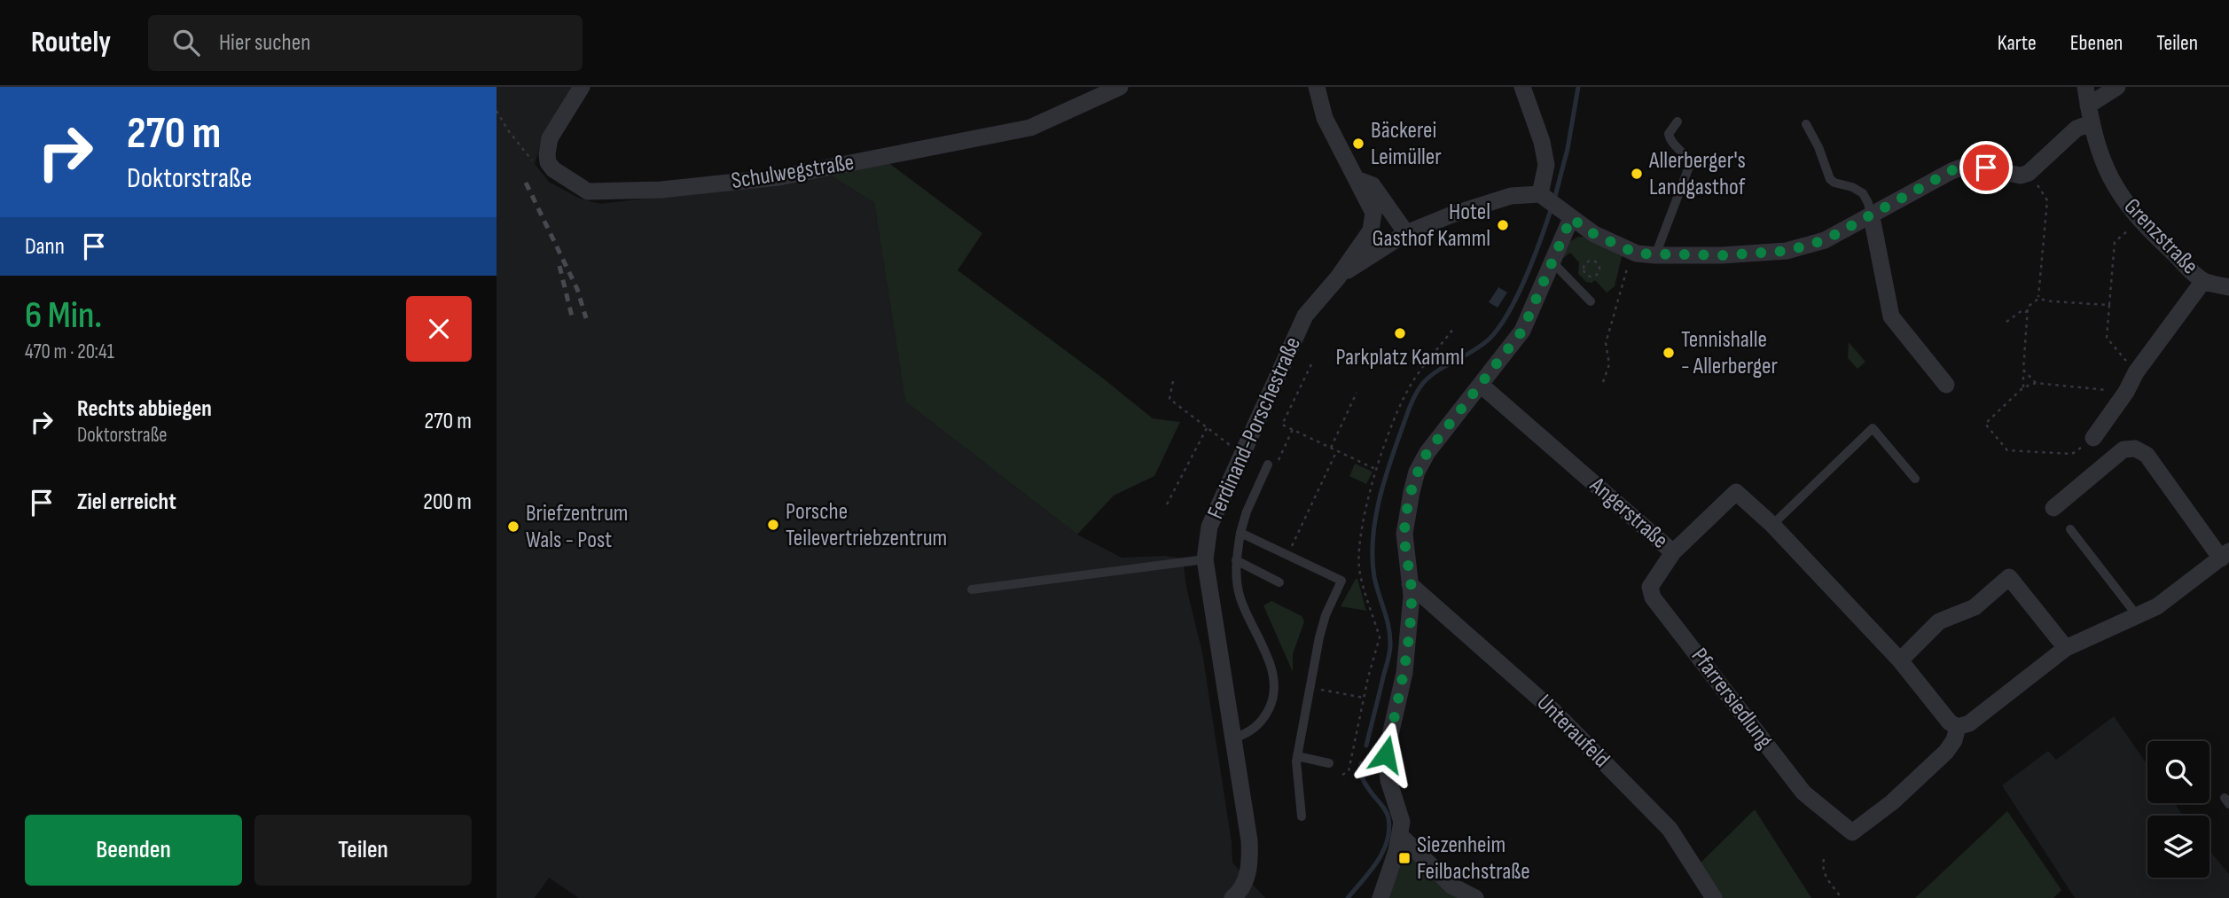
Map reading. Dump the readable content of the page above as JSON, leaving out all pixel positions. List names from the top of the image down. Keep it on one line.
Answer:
{"streets":{"street":["Schulwegstraße","Grenzstraße","Ferdinand-Porschestraße","Angerstraße","Pfarrersiedlung","Unteraufeld"]},"crossings":[["Angerstraße","Pfarrersiedlung"]],"places":{"other":["Bäckerei Leimüller","Allerberger's Landgasthof","Hotel Gasthof Kamml","Parkplatz Kamml","Tennishalle - Allerberger","Porsche Teilevertriebzentrum","Briefzentrum Wals - Post"],"transit":["Siezenheim Feilbachstraße"]},"page":{"header":"Routely","search":"Hier suchen","nav":["Karte","Ebenen","Teilen"],"turn":["270 m","Doktorstraße"],"then":"Dann","heading":["6 Min.","470 m · 20:41"],"list":[{"name":"Rechts abbiegen","note":"Doktorstraße","value":"270 m"},{"name":"Ziel erreicht","value":"200 m"}],"buttons":["Beenden","Teilen"]}}
